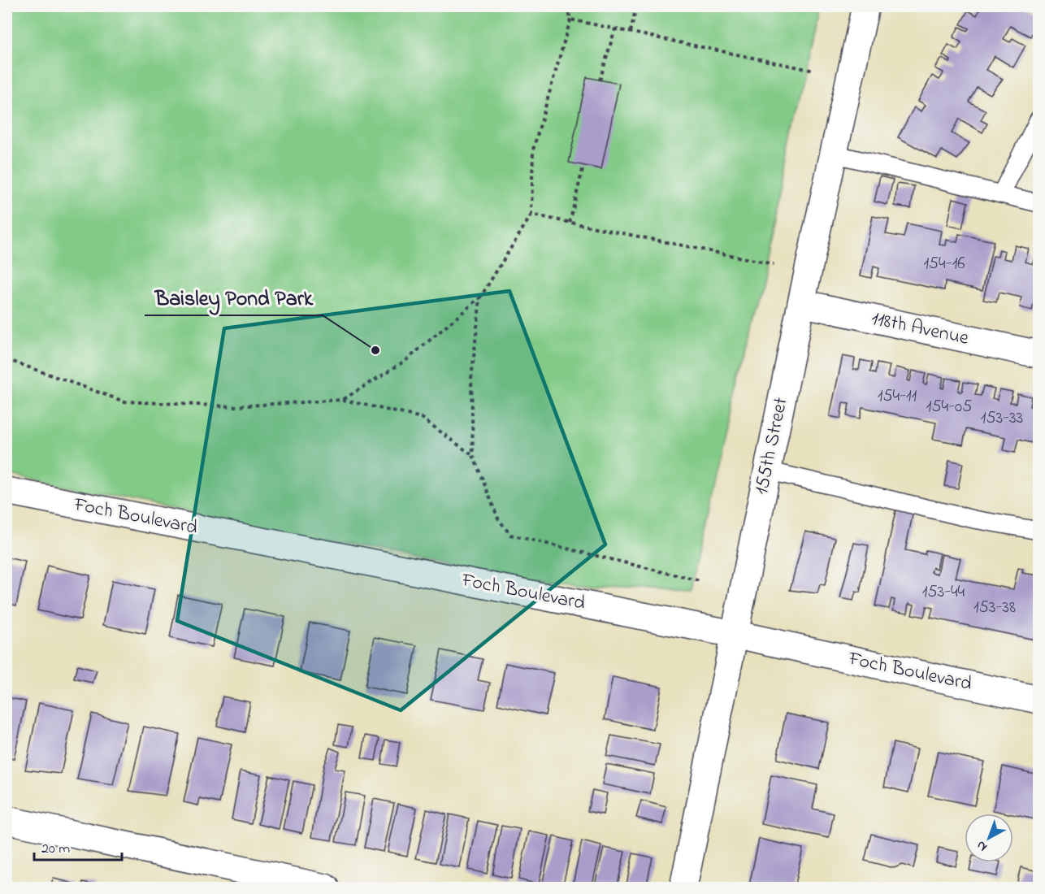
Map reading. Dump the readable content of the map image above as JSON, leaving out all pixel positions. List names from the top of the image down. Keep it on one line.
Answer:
{"streets":{"street":["118th Avenue","155th Street","Foch Boulevard"]},"crossings":[["118th Avenue","155th Street"],["155th Street","Foch Boulevard"]],"places":["Baisley Pond Park"],"house_numbers":["154-16","154-11","154-05","153-33","153-44","153-38"],"scale_bar":"20 m","north":"bottom left"}
